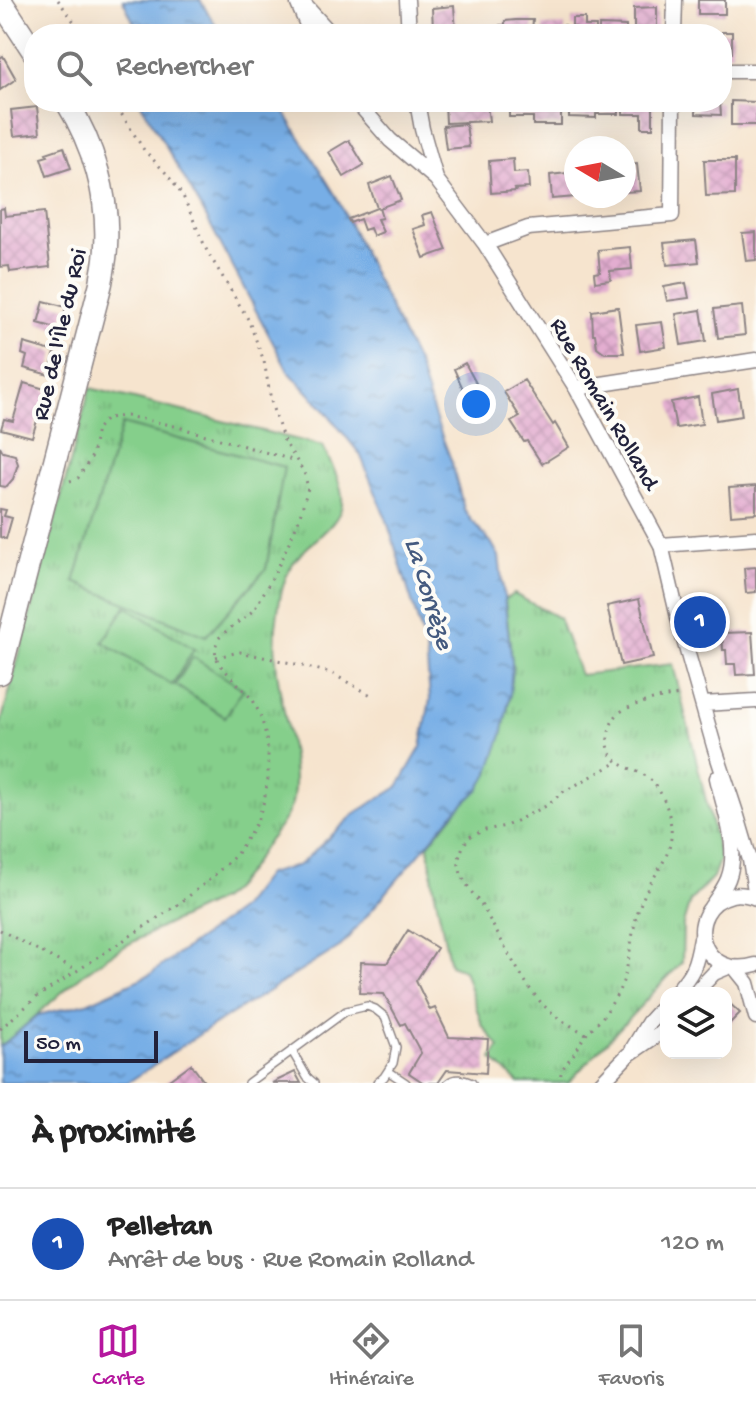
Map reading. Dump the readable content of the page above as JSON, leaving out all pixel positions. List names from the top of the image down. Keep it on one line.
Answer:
{"streets":{"main road":["Rue de l'Île du Roi"],"street":["Rue Romain Rolland"]},"water":["La Corrèze"],"scale_bar":"50 m","north":"left","page":{"search":"Rechercher","pins":"1","scale":"50 m","heading":"À proximité","list":[{"mark":"1","name":"Pelletan","note":"Arrêt de bus · Rue Romain Rolland","value":"120 m"}],"nav":["Carte","Itinéraire","Favoris"]}}
